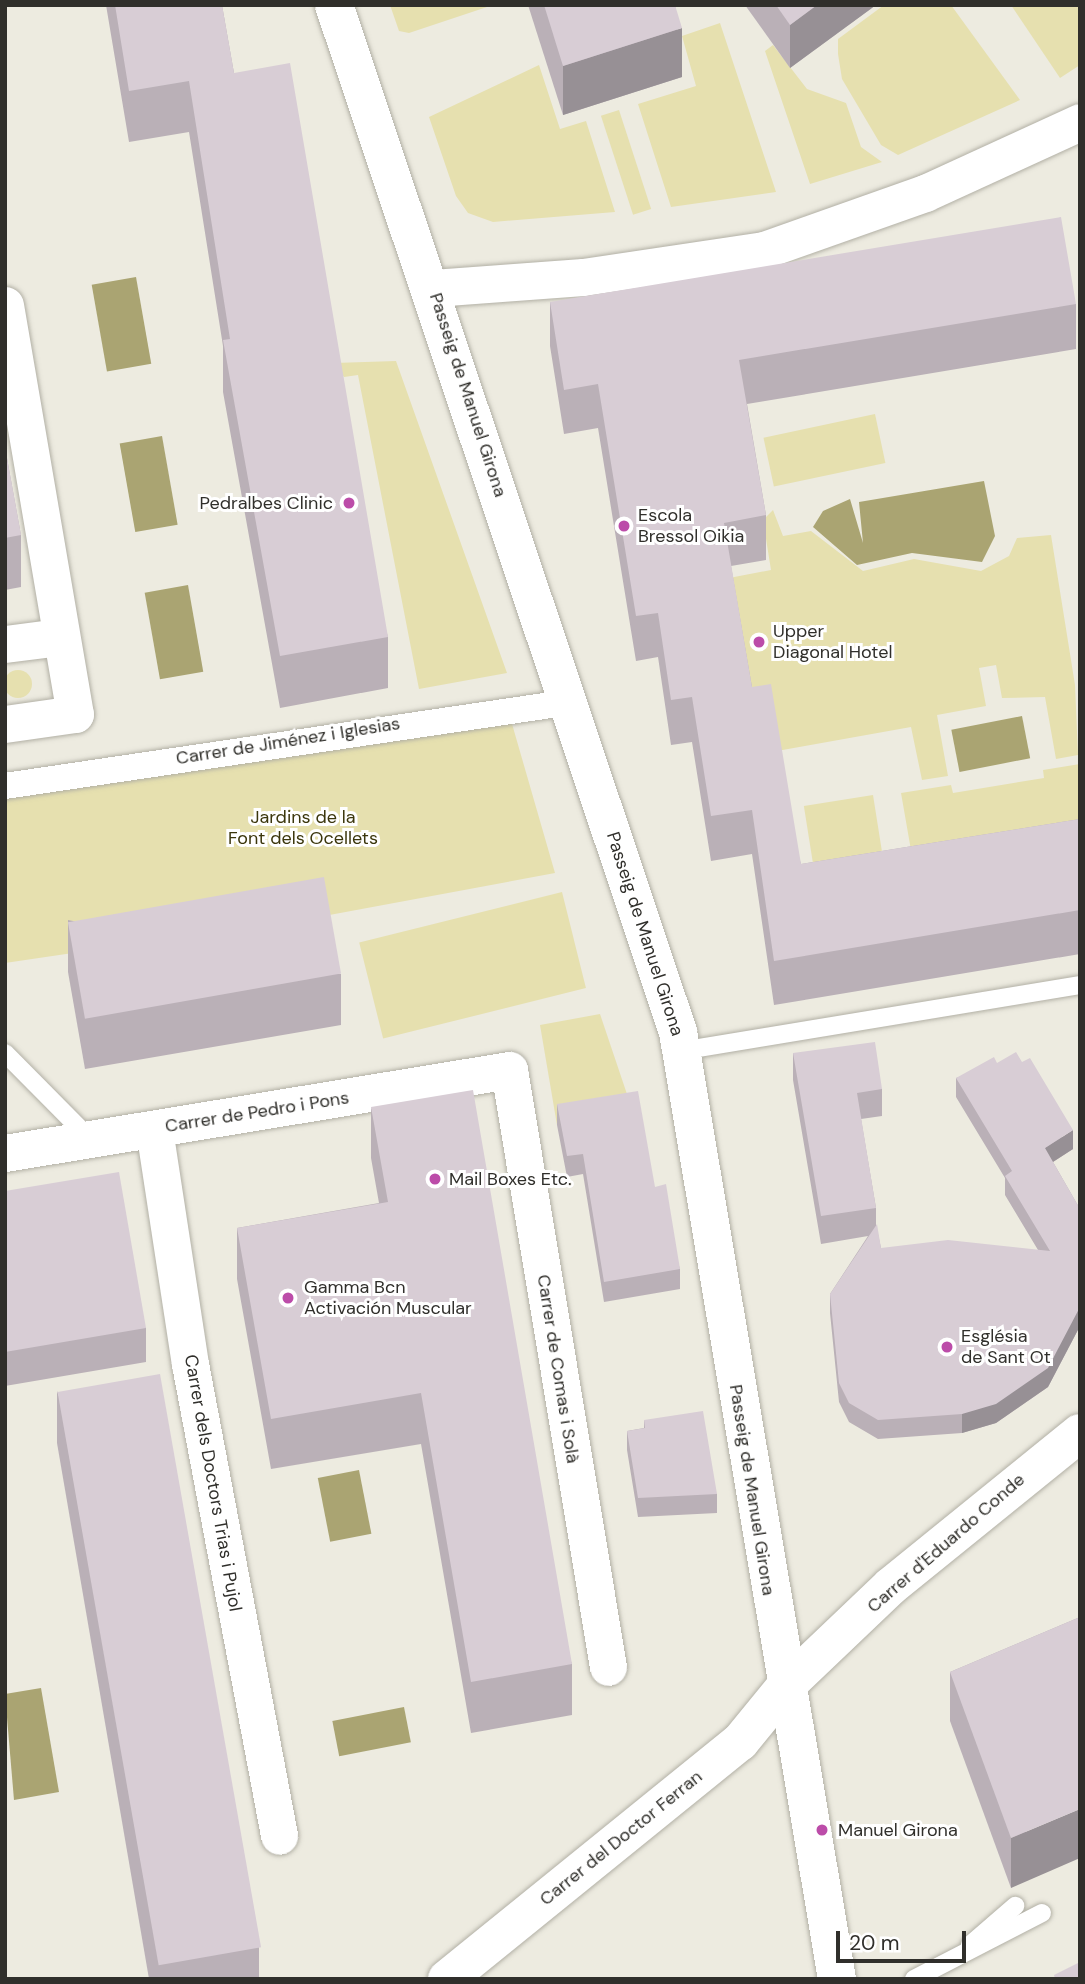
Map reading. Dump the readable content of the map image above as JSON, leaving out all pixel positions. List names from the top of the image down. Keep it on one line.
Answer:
{"streets":{"street":["Passeig de Manuel Girona","Carrer de Jiménez i Iglesias","Carrer de Pedro i Pons","Carrer de Comas i Solà","Carrer dels Doctors Trias i Pujol","Carrer d'Eduardo Conde","Carrer del Doctor Ferran"]},"crossings":[["Passeig de Manuel Girona","Carrer de Jiménez i Iglesias"],["Passeig de Manuel Girona","Carrer d'Eduardo Conde"],["Passeig de Manuel Girona","Carrer del Doctor Ferran"],["Carrer de Pedro i Pons","Carrer de Comas i Solà"],["Carrer de Pedro i Pons","Carrer dels Doctors Trias i Pujol"],["Carrer d'Eduardo Conde","Carrer del Doctor Ferran"]],"parks":["Jardins de la Font dels Ocellets"],"places":["Pedralbes Clinic","Escola Bressol Oikia","Upper Diagonal Hotel","Mail Boxes Etc.","Gamma Bcn Activación Muscular","Església de Sant Ot","Manuel Girona"],"scale_bar":"20 m"}
